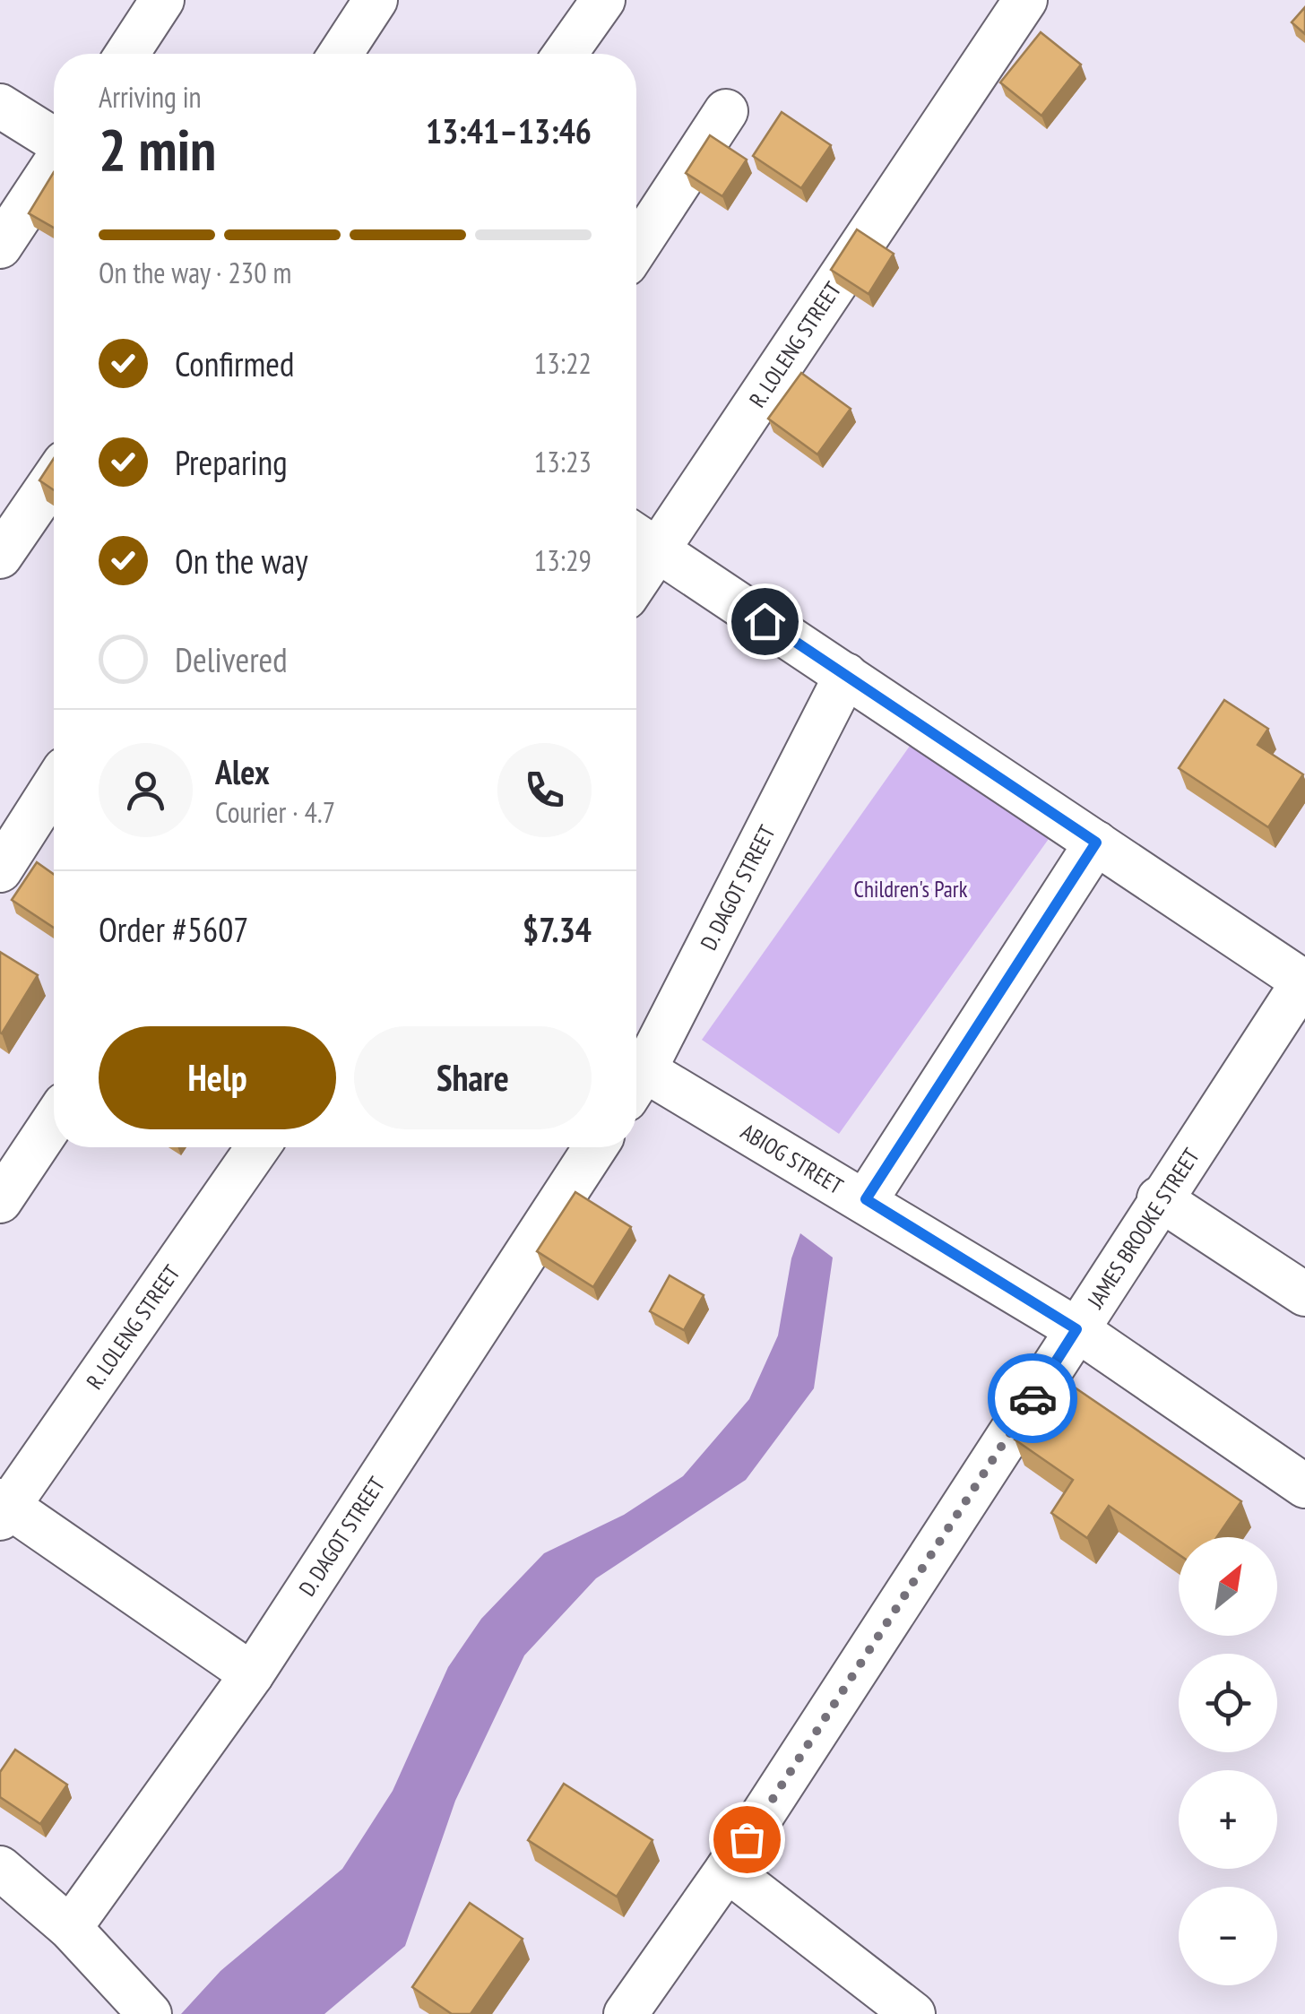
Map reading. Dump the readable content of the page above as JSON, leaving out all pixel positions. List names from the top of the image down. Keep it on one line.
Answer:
{"streets":{"street":["R. LOLENG STREET","D. DAGOT STREET","ABIOG STREET","JAMES BROOKE STREET"]},"crossings":[["ABIOG STREET","JAMES BROOKE STREET"]],"parks":["Children's Park"],"north":"top right","page":{"heading":["2 min","Arriving in","13:41–13:46"],"panel":["Alex","Courier · 4.7","Order #5607","$7.34"],"bar":"On the way · 230 m","list":[["Confirmed","13:22"],["Preparing","13:23"],["On the way","13:29"],"Delivered"],"buttons":["Help","Share"],"map_buttons":["+","−"]}}
